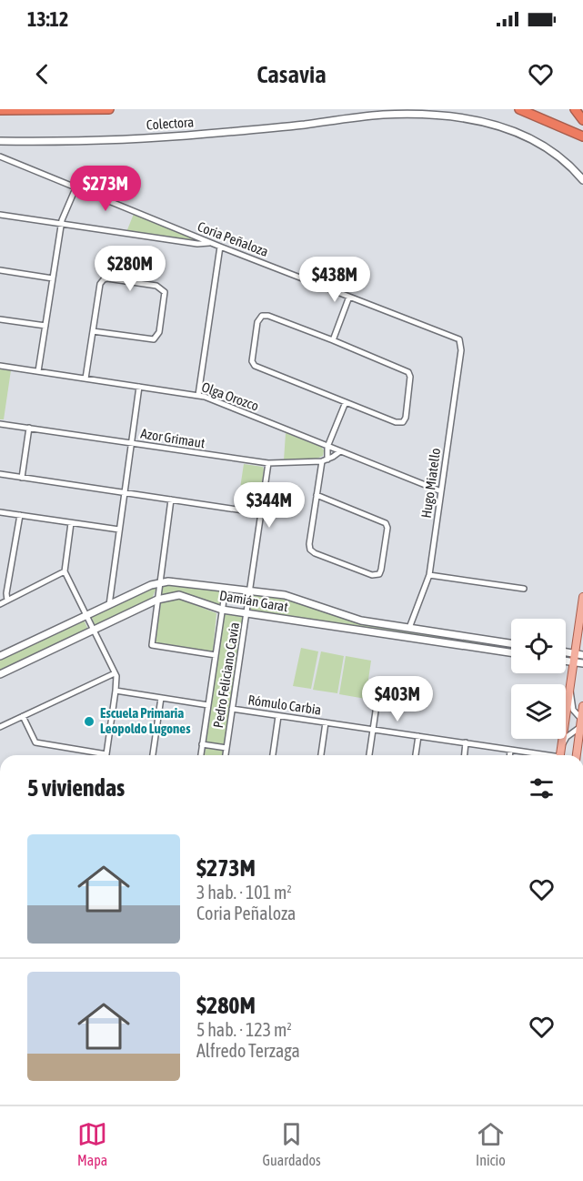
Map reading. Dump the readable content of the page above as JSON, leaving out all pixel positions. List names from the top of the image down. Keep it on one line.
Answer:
{"streets":{"main road":["Colectora","Damián Garat"],"street":["Coria Peñaloza","Olga Orozco","Azor Grimaut","Hugo Miatello","Pedro Feliciano Cavia","Rómulo Carbia"]},"crossings":[["Coria Peñaloza","Hugo Miatello"],["Olga Orozco","Azor Grimaut"],["Olga Orozco","Hugo Miatello"],["Azor Grimaut","Pedro Feliciano Cavia"],["Hugo Miatello","Damián Garat"],["Damián Garat","Pedro Feliciano Cavia"],["Pedro Feliciano Cavia","Rómulo Carbia"]],"places":["Escuela Primaria Leopoldo Lugones"],"page":{"status":"13:12","header":"Casavia","price":["$273M","$280M","$438M","$344M","$403M"],"heading":"5 viviendas","list":[{"name":"$273M","note":"3 hab. · 101 m² · Coria Peñaloza"},{"name":"$280M","note":"5 hab. · 123 m² · Alfredo Terzaga"}],"tabs":["Mapa","Guardados","Inicio"]}}
